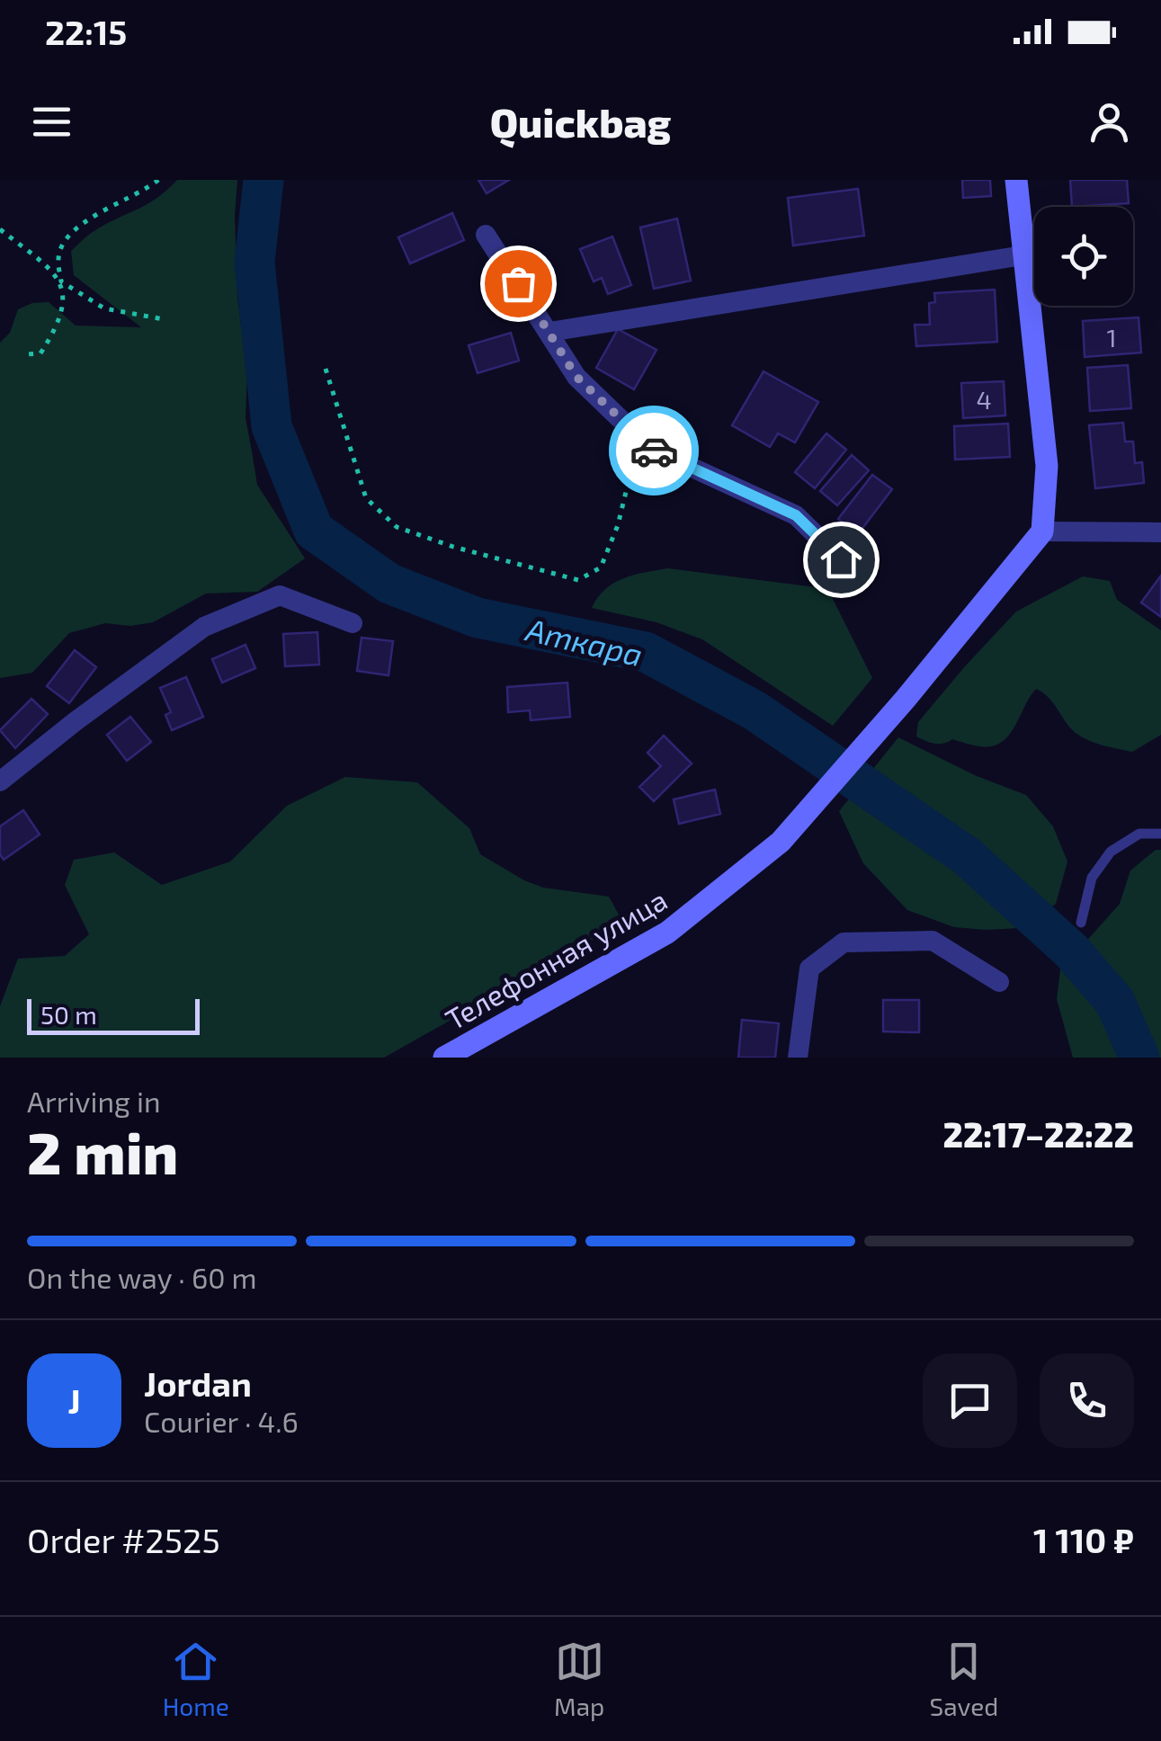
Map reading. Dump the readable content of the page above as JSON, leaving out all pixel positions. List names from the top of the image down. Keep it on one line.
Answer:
{"streets":{"street":["Телефонная улица"]},"water":["Аткара"],"house_numbers":["1","4"],"scale_bar":"50 m","page":{"status":"22:15","header":"Quickbag","scale":"50 m","heading":["2 min","Arriving in","22:17–22:22"],"panel":["Jordan","Courier · 4.6","Order #2525","1 110 ₽"],"bar":"On the way · 60 m","round":"J","tabs":["Home","Map","Saved"]}}
